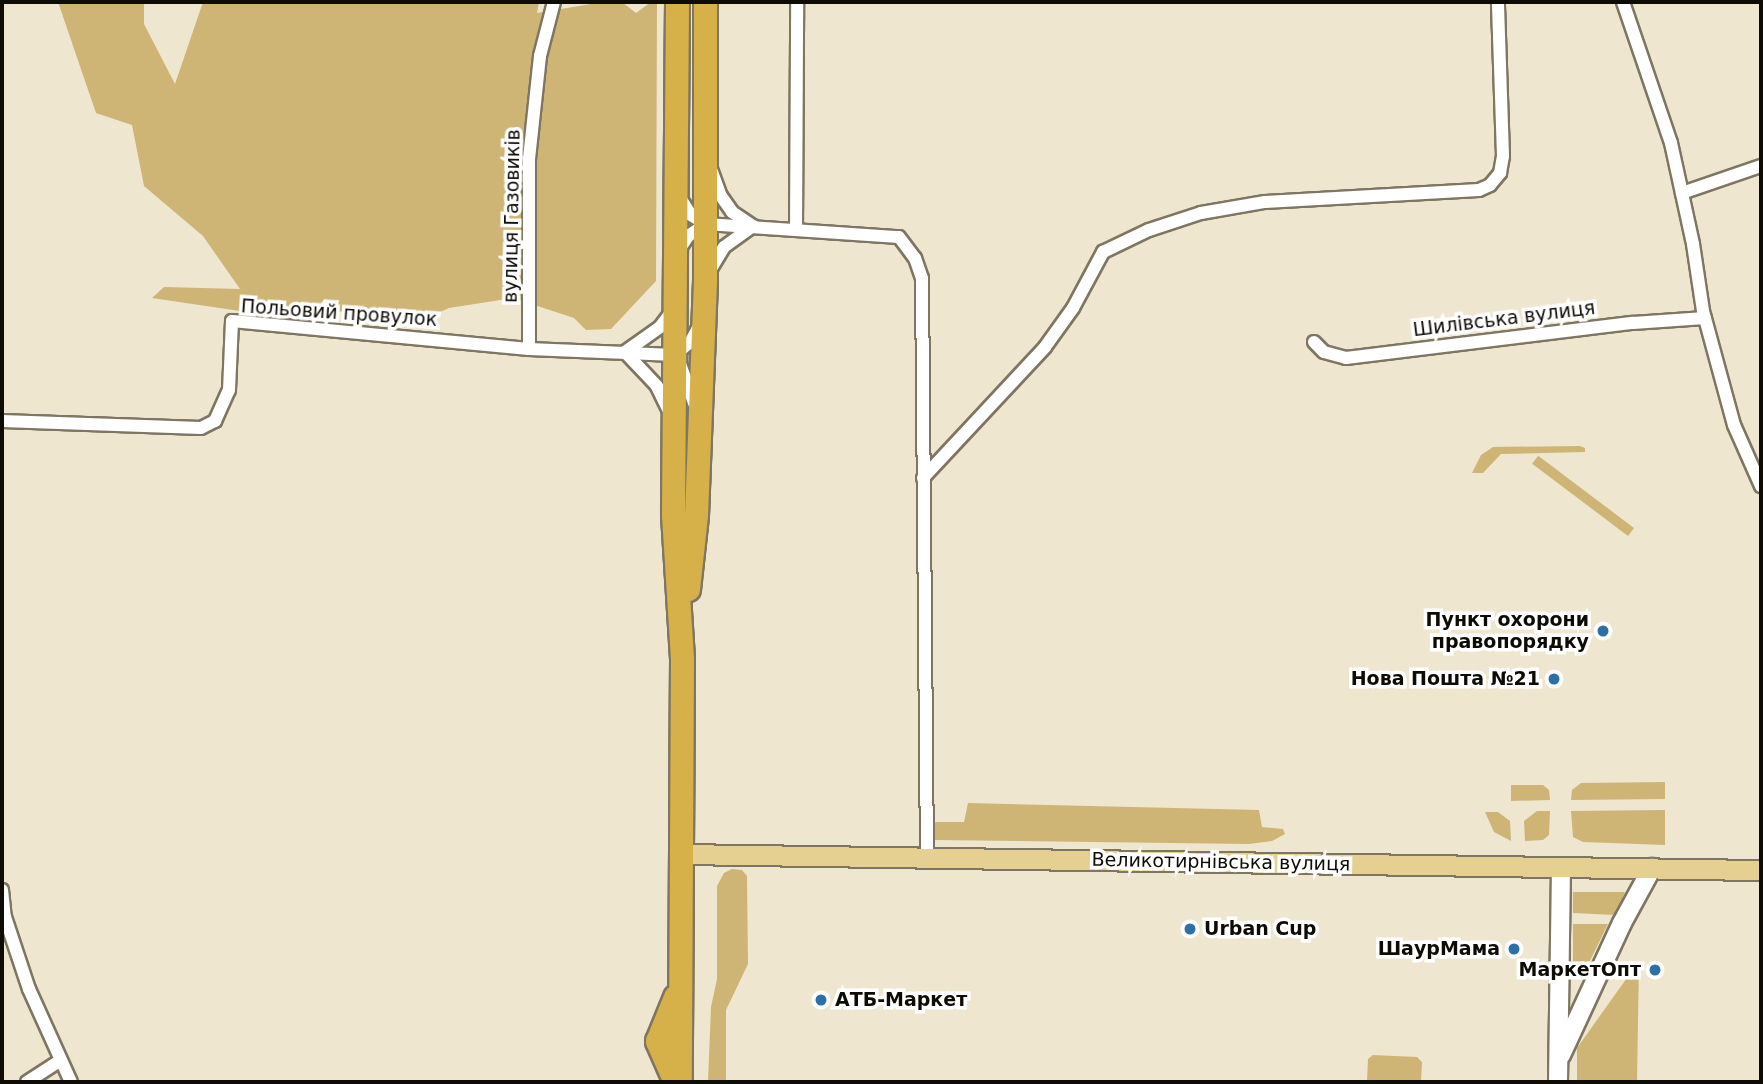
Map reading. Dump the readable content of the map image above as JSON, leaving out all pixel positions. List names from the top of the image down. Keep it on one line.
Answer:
{"streets":{"main road":["Великотирнівська вулиця"],"street":["вулиця Газовиків","Польовий провулок","Шилівська вулиця"]},"crossings":[["вулиця Газовиків","Польовий провулок"]],"places":["Пункт охорони правопорядку","Нова Пошта №21","Urban Cup","ШаурМама","МаркетОпт","АТБ-Маркет"]}
